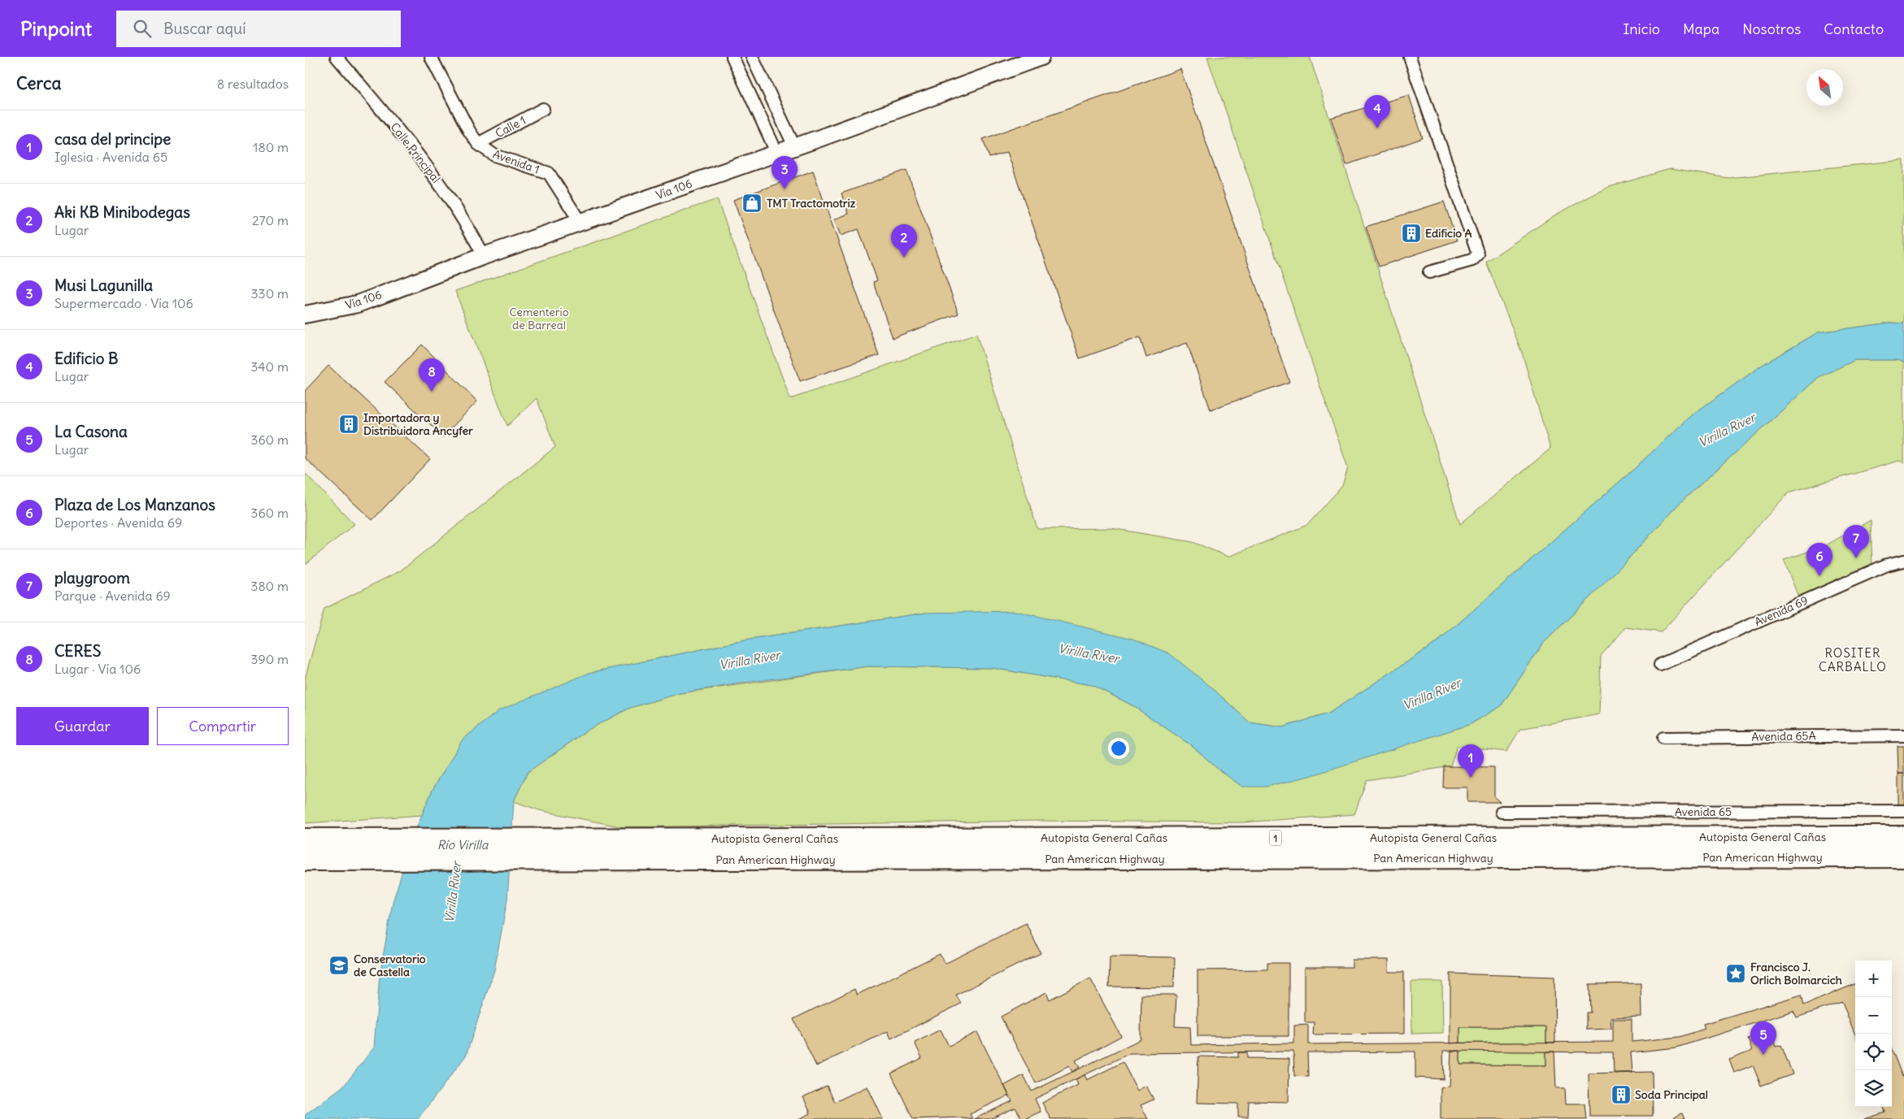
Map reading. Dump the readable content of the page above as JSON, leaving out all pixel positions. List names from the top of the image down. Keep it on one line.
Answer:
{"streets":{"highway":["Autopista General Cañas","1","Pan American Highway"],"main road":["Vía 106"],"street":["Calle 1","Calle Principal","Avenida 1","Avenida 69","Avenida 65A","Avenida 65"]},"crossings":[["Calle 1","Avenida 1"],["Calle Principal","Vía 106"],["Avenida 1","Vía 106"],["Autopista General Cañas","Pan American Highway"]],"districts":["ROSITER CARBALLO"],"water":["Virilla River","Río Virilla"],"parks":["Cementerio de Barreal"],"places":{"shop":["TMT Tractomotriz"],"building":["Edificio A","Importadora y Distribuidora Ancyfer","Soda Principal"],"school or university":["Conservatorio de Castella"],"place":["Francisco J. Orlich Bolmarcich"]},"north":"top left","page":{"header":"Pinpoint","search":"Buscar aquí","nav":["Inicio","Mapa","Nosotros","Contacto"],"heading":["Cerca","8 resultados"],"pins":["4","3","2","8","7","6","1","5"],"list":[{"mark":"1","name":"casa del principe","note":"Iglesia · Avenida 65","value":"180 m"},{"mark":"2","name":"Aki KB Minibodegas","note":"Lugar","value":"270 m"},{"mark":"3","name":"Musi Lagunilla","note":"Supermercado · Vía 106","value":"330 m"},{"mark":"4","name":"Edificio B","note":"Lugar","value":"340 m"},{"mark":"5","name":"La Casona","note":"Lugar","value":"360 m"},{"mark":"6","name":"Plaza de Los Manzanos","note":"Deportes · Avenida 69","value":"360 m"},{"mark":"7","name":"playgroom","note":"Parque · Avenida 69","value":"380 m"},{"mark":"8","name":"CERES","note":"Lugar · Vía 106","value":"390 m"}],"buttons":["Guardar","Compartir"],"map_buttons":["+","−"]}}
